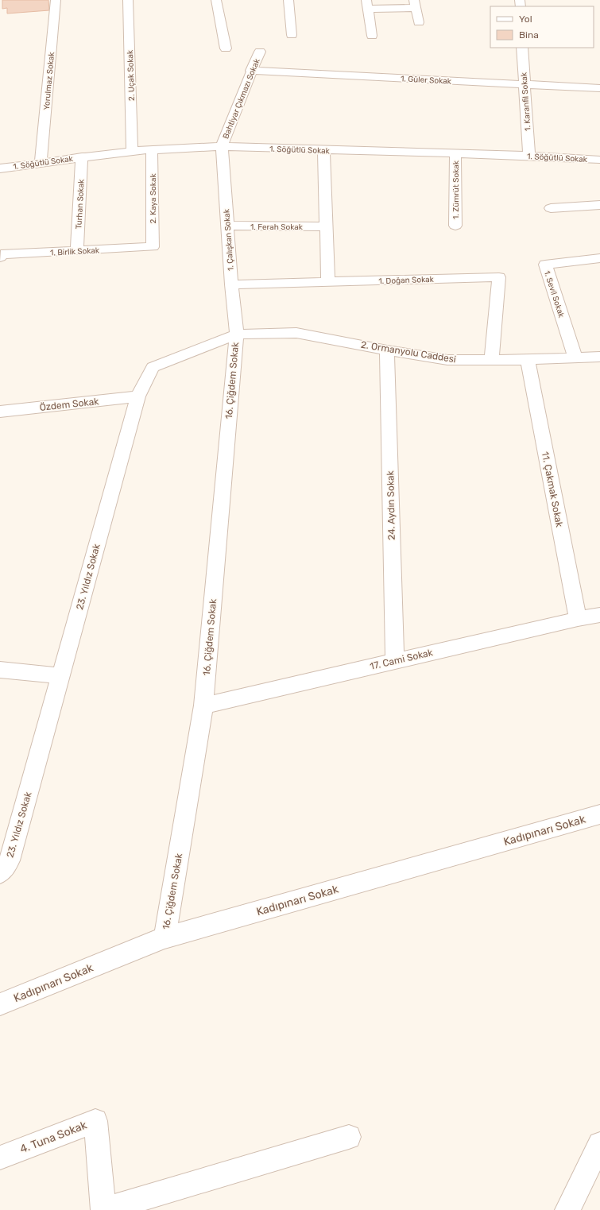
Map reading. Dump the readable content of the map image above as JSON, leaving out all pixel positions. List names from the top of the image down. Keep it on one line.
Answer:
{"streets":{"street":["2. Uçak Sokak","1. Güler Sokak","Yorulmaz Sokak","Bahtiyar Çıkmazı Sokak","1. Karanfil Sokak","1. Söğütlü Sokak","1. Zümrüt Sokak","2. Kaya Sokak","Turhan Sokak","1. Ferah Sokak","1. Çalışkan Sokak","1. Birlik Sokak","1. Doğan Sokak","1. Sevil Sokak","2. Ormanyolu Caddesi","16. Çiğdem Sokak","Özdem Sokak","11. Çakmak Sokak","24. Aydın Sokak","23. Yıldız Sokak","17. Cami Sokak","Kadıpınarı Sokak","4. Tuna Sokak"]},"crossings":[["2. Uçak Sokak","1. Söğütlü Sokak"],["1. Güler Sokak","Bahtiyar Çıkmazı Sokak"],["1. Güler Sokak","1. Karanfil Sokak"],["Yorulmaz Sokak","1. Söğütlü Sokak"],["Bahtiyar Çıkmazı Sokak","1. Söğütlü Sokak"],["Bahtiyar Çıkmazı Sokak","1. Çalışkan Sokak"],["1. Karanfil Sokak","1. Söğütlü Sokak"],["1. Söğütlü Sokak","1. Zümrüt Sokak"],["1. Söğütlü Sokak","2. Kaya Sokak"],["1. Söğütlü Sokak","Turhan Sokak"],["1. Söğütlü Sokak","1. Çalışkan Sokak"],["2. Kaya Sokak","1. Birlik Sokak"],["Turhan Sokak","1. Birlik Sokak"],["1. Ferah Sokak","1. Çalışkan Sokak"],["1. Çalışkan Sokak","1. Doğan Sokak"],["1. Çalışkan Sokak","2. Ormanyolu Caddesi"],["1. Çalışkan Sokak","16. Çiğdem Sokak"],["1. Çalışkan Sokak","23. Yıldız Sokak"],["1. Doğan Sokak","2. Ormanyolu Caddesi"],["1. Sevil Sokak","2. Ormanyolu Caddesi"],["2. Ormanyolu Caddesi","16. Çiğdem Sokak"],["2. Ormanyolu Caddesi","11. Çakmak Sokak"],["2. Ormanyolu Caddesi","24. Aydın Sokak"],["2. Ormanyolu Caddesi","23. Yıldız Sokak"],["16. Çiğdem Sokak","23. Yıldız Sokak"],["16. Çiğdem Sokak","17. Cami Sokak"],["16. Çiğdem Sokak","Kadıpınarı Sokak"],["Özdem Sokak","23. Yıldız Sokak"],["11. Çakmak Sokak","17. Cami Sokak"],["24. Aydın Sokak","17. Cami Sokak"]],"legend":["Yol","Bina"]}
